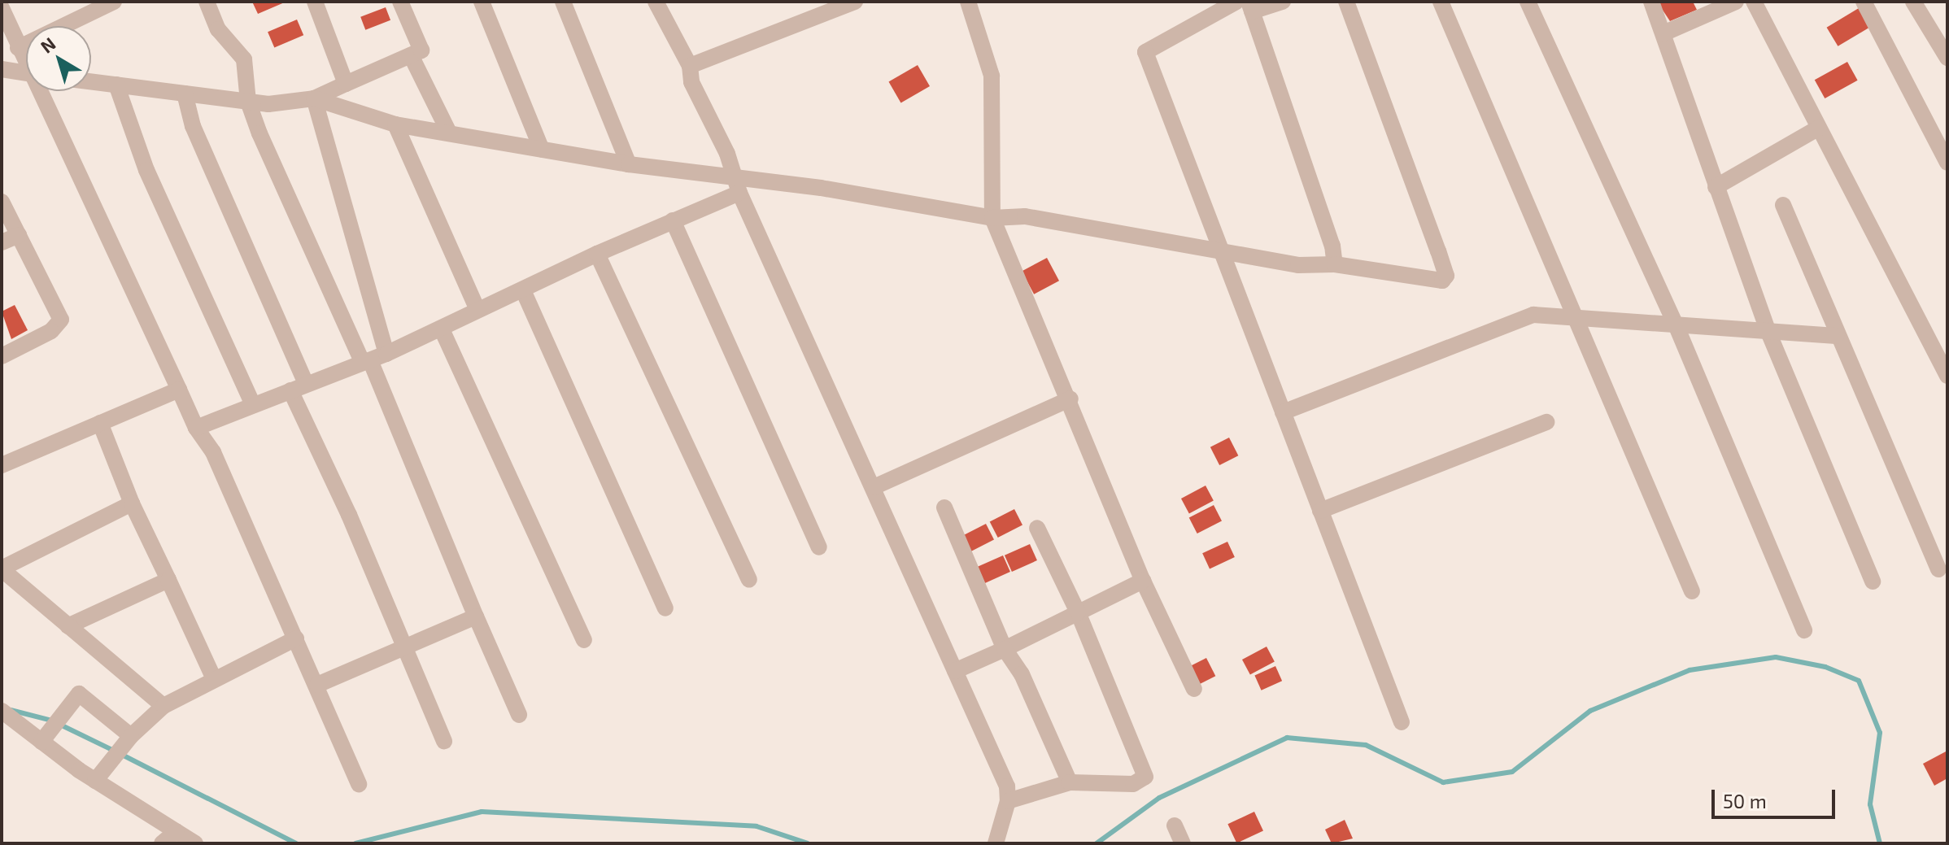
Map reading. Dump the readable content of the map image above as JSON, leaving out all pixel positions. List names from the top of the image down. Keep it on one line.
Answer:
{"scale_bar":"50 m","north":"top left"}
